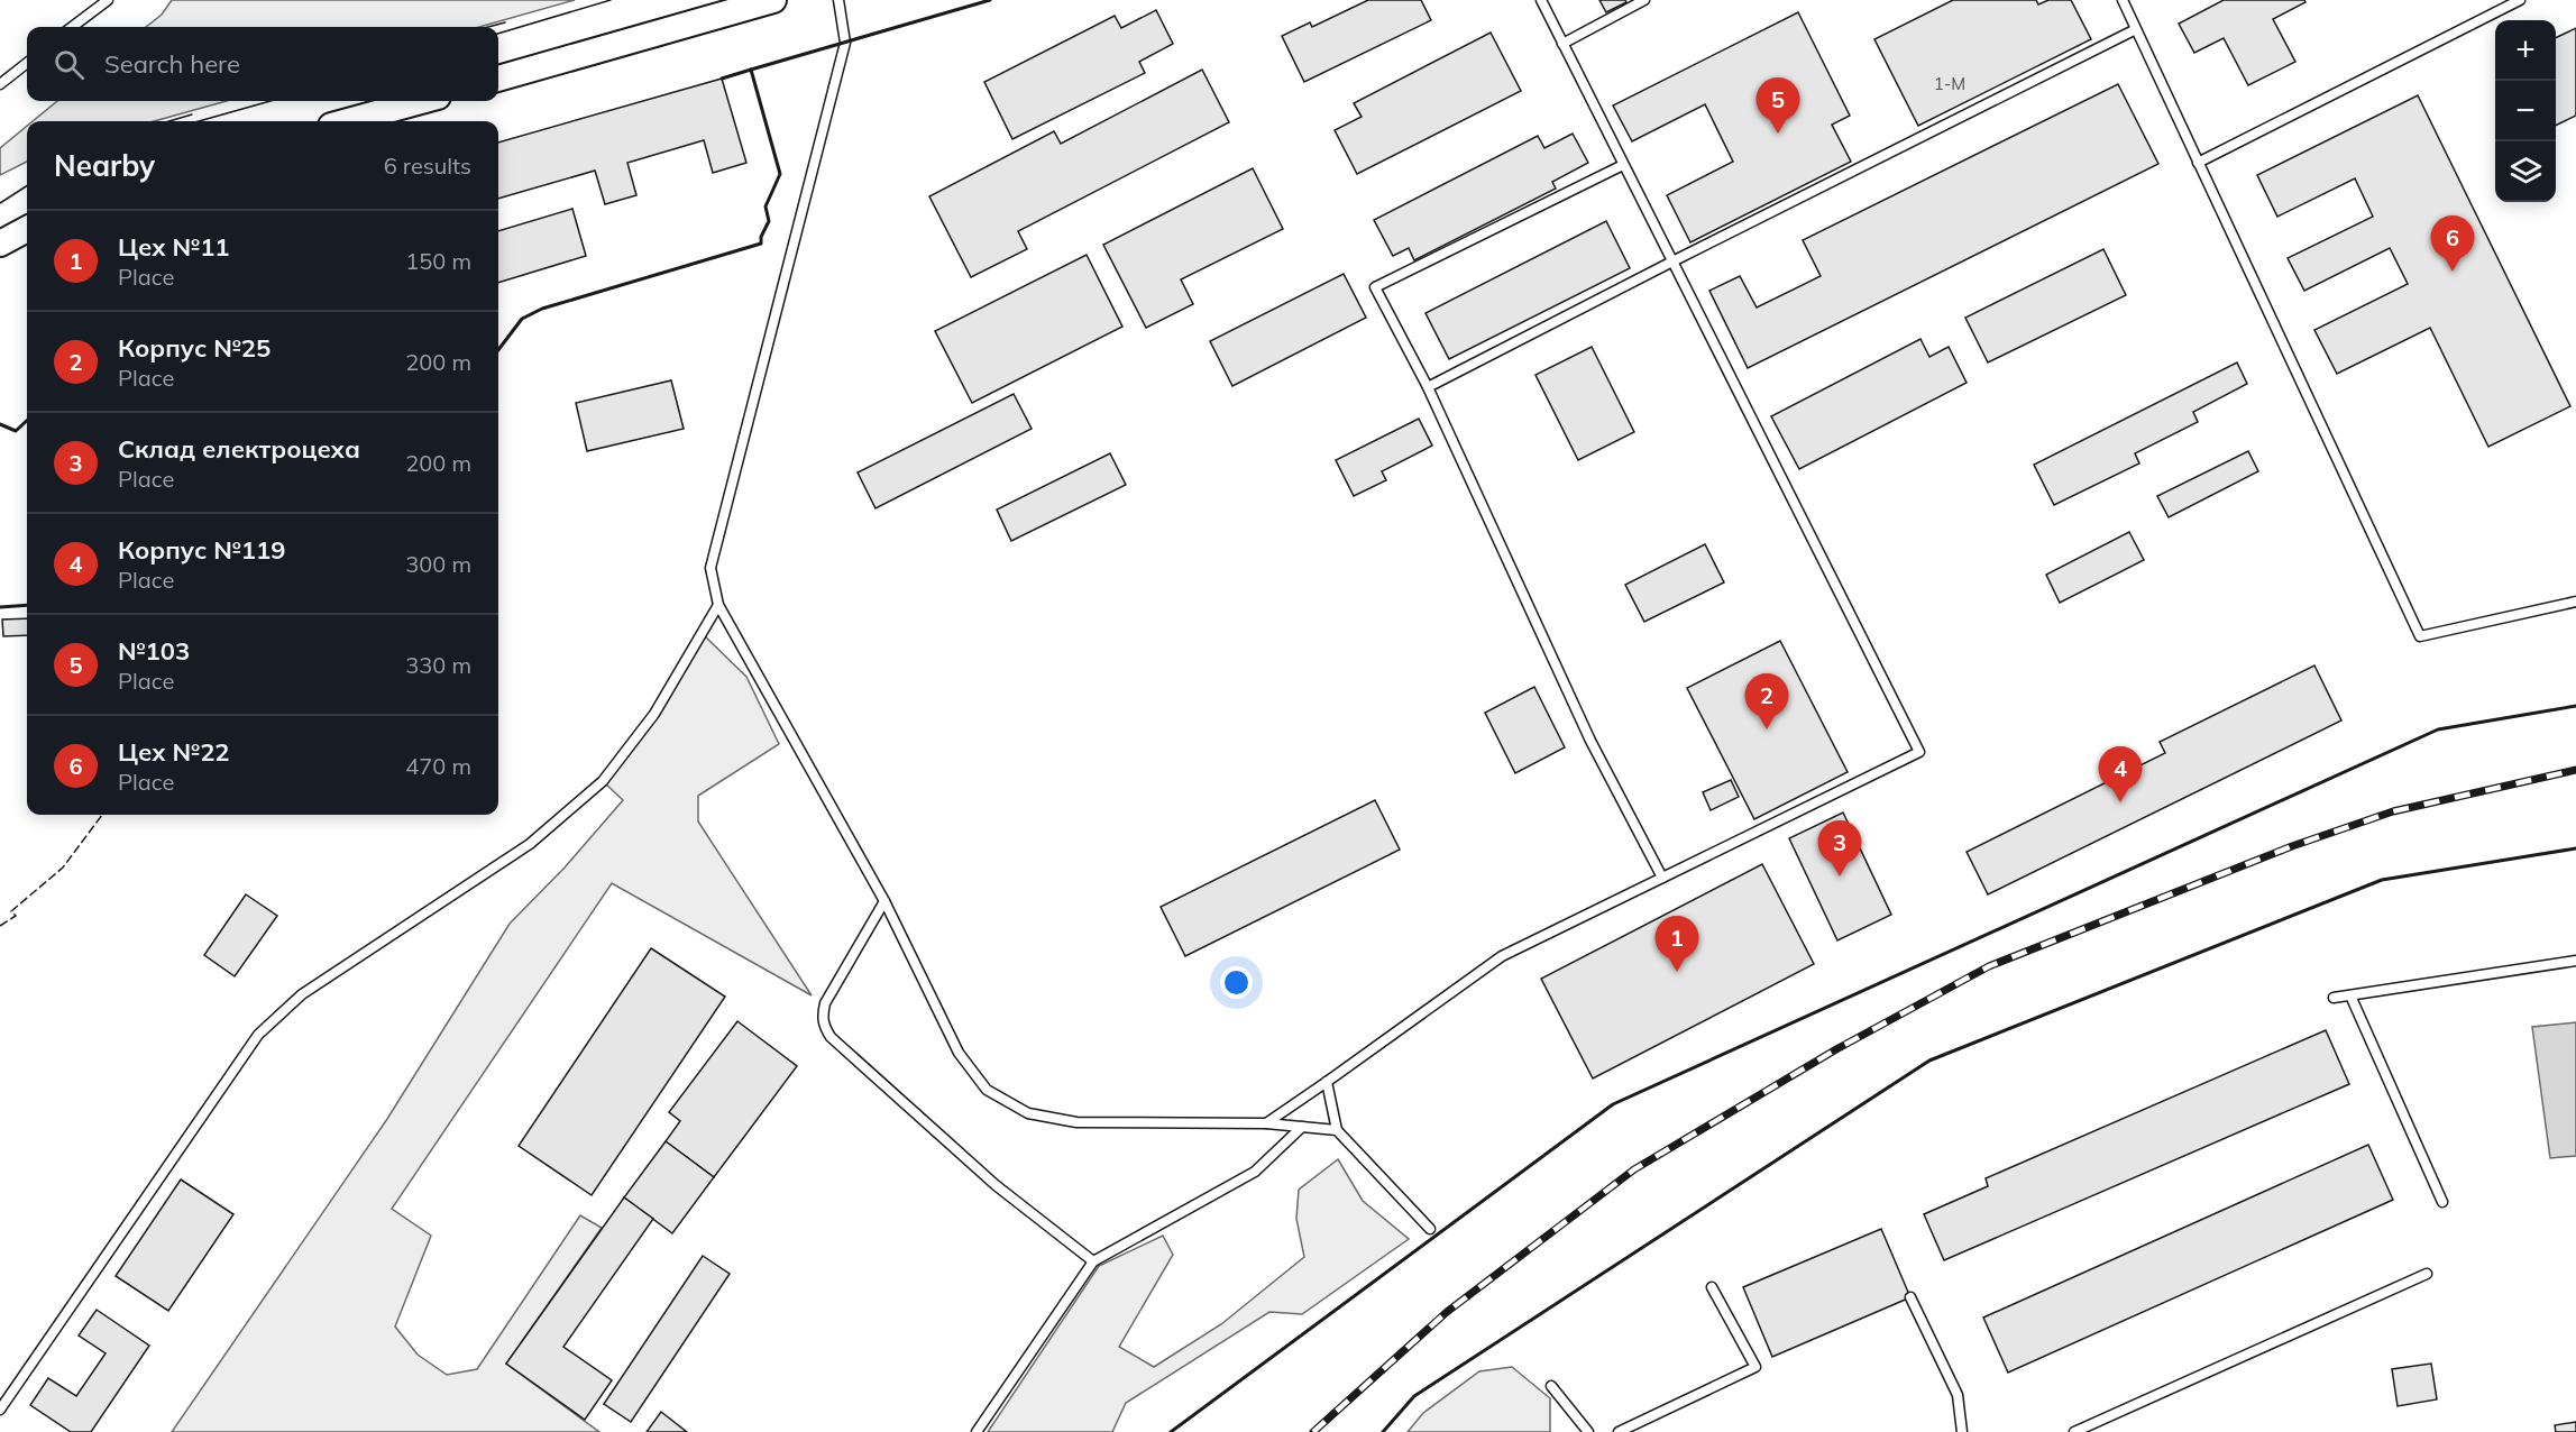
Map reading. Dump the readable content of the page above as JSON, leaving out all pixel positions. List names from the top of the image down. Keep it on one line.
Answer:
{"house_numbers":["1-М"],"page":{"map_buttons":["+","−"],"search":"Search here","pins":["5","6","2","4","3","1"],"heading":["Nearby","6 results"],"list":[{"mark":"1","name":"Цех №11","note":"Place","value":"150 m"},{"mark":"2","name":"Корпус №25","note":"Place","value":"200 m"},{"mark":"3","name":"Склад електроцеха","note":"Place","value":"200 m"},{"mark":"4","name":"Корпус №119","note":"Place","value":"300 m"},{"mark":"5","name":"№103","note":"Place","value":"330 m"},{"mark":"6","name":"Цех №22","note":"Place","value":"470 m"}]}}
